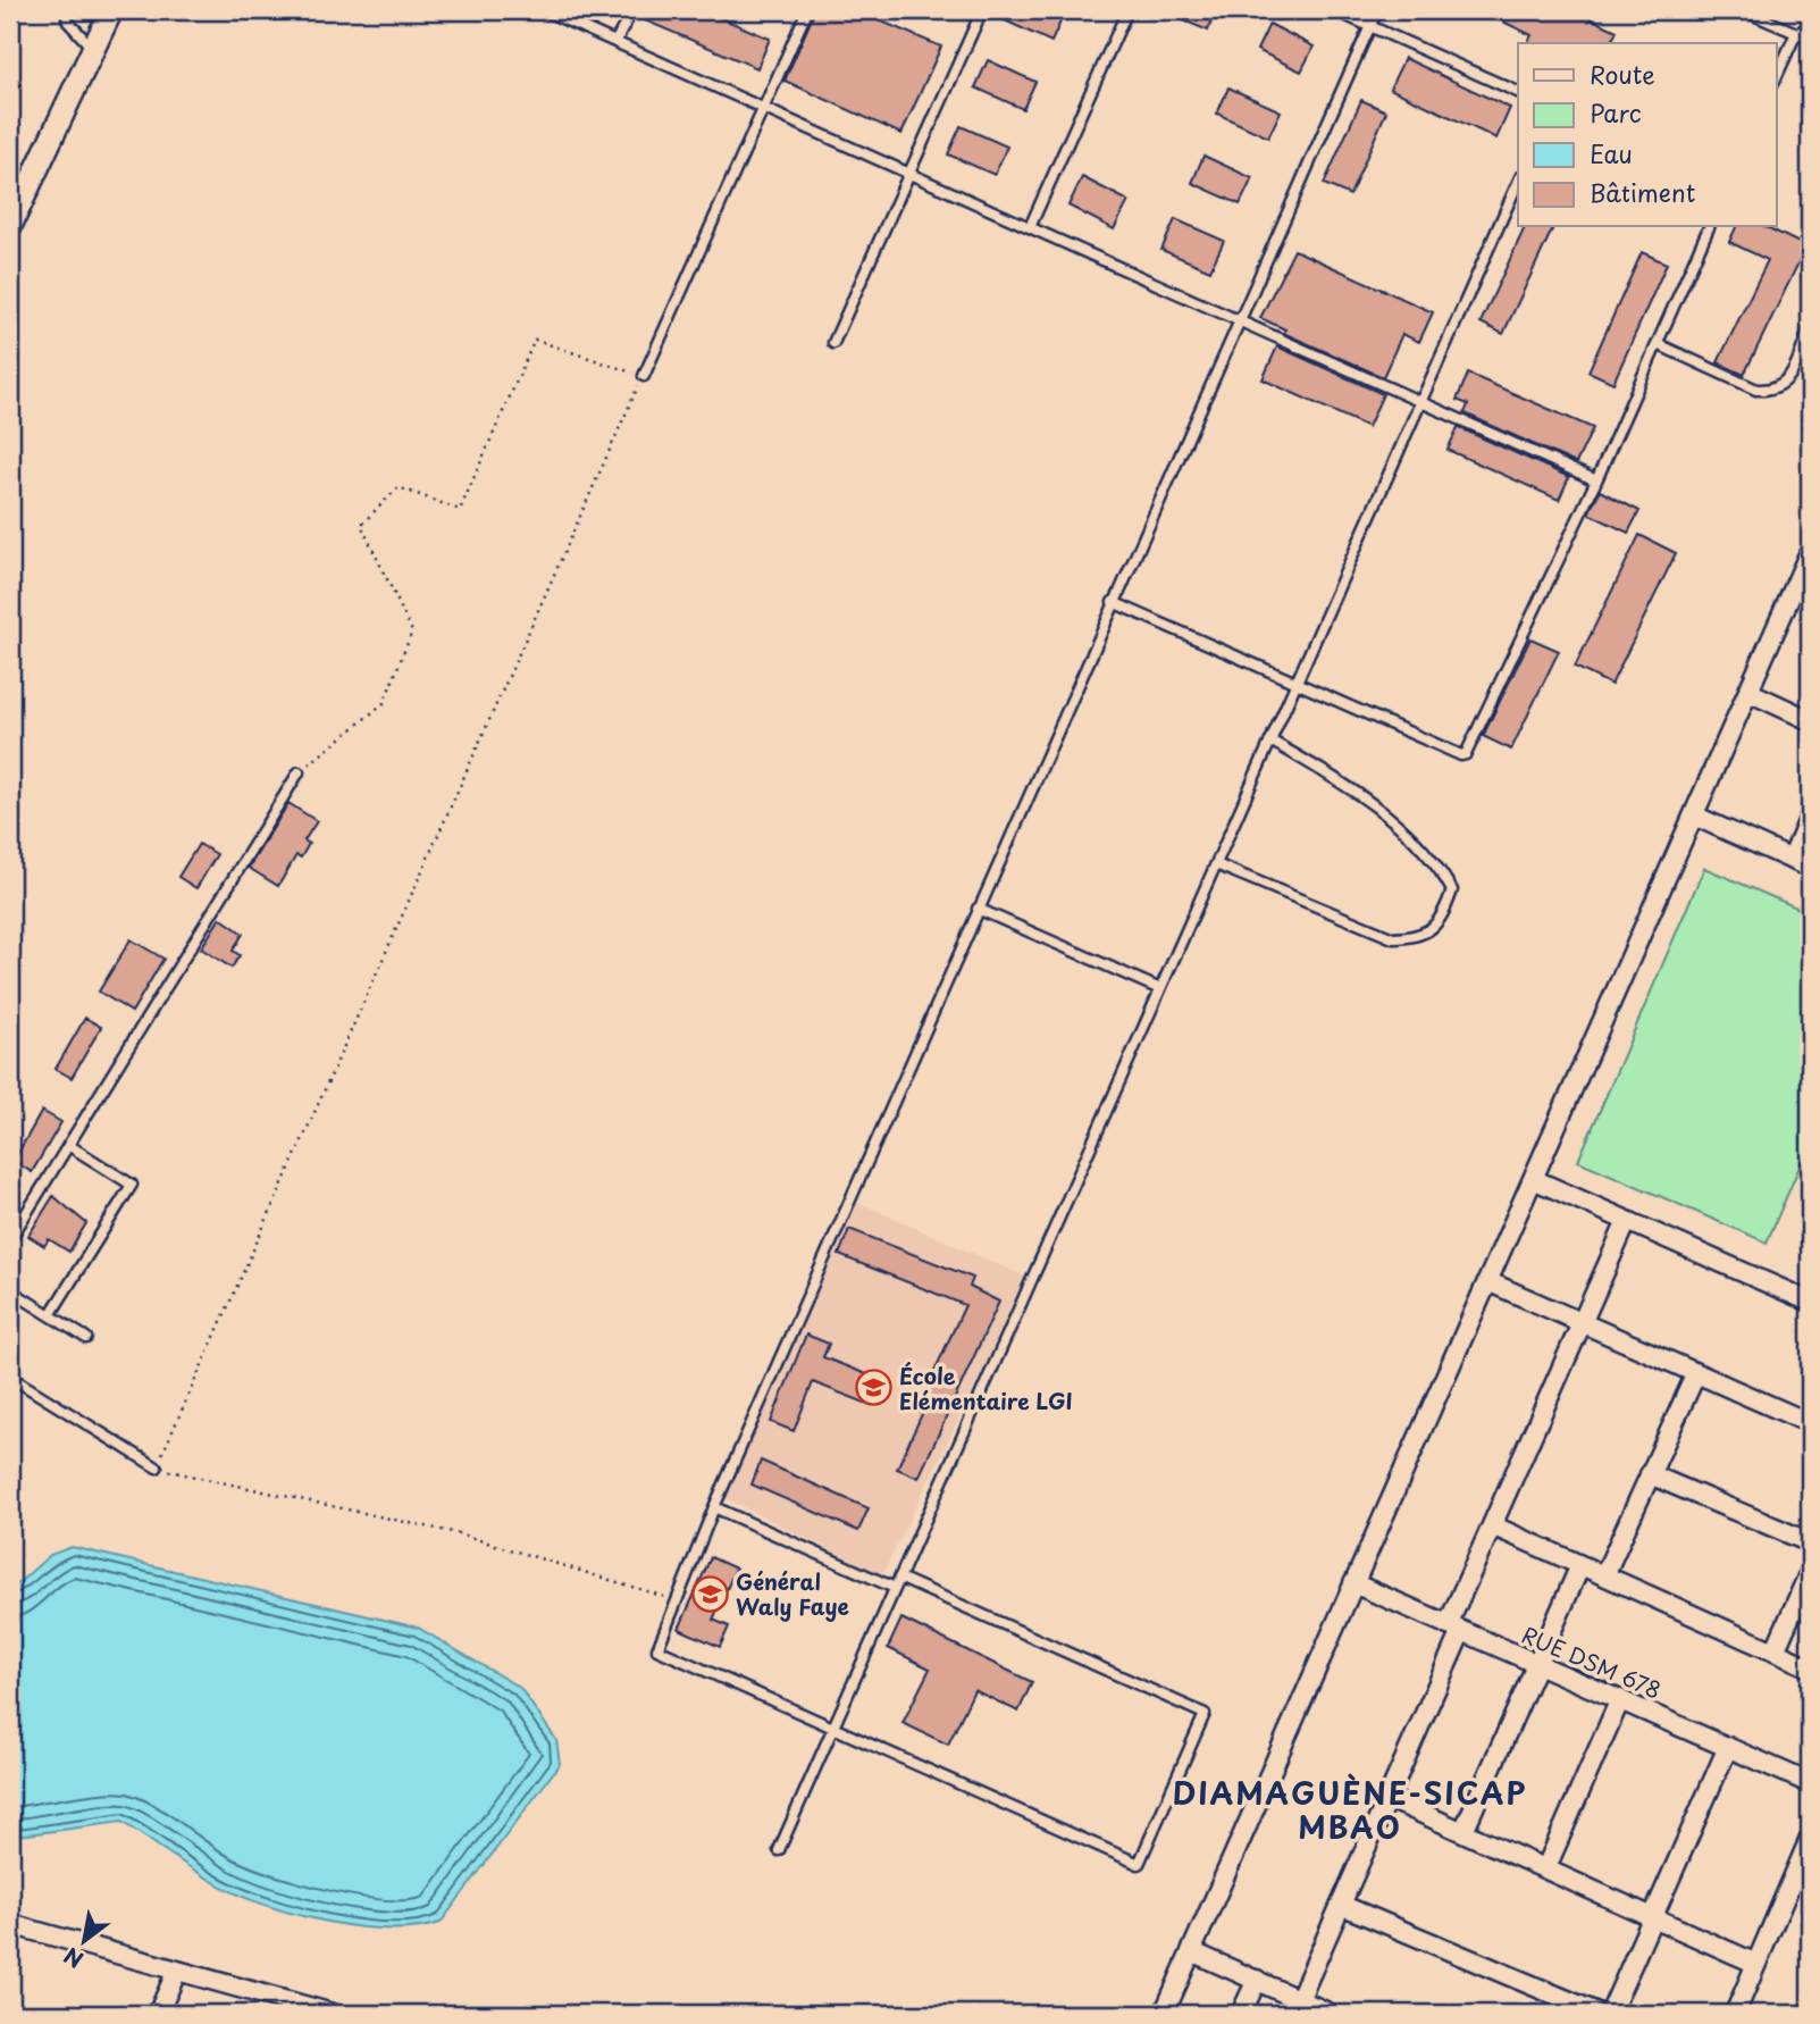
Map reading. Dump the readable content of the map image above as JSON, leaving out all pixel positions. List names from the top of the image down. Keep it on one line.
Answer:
{"streets":{"street":["RUE DSM 678"]},"districts":["DIAMAGUÈNE-SICAP MBAO"],"places":{"school or university":["École Elémentaire LGI","Général Waly Faye"]},"legend":["Route","Parc","Eau","Bâtiment"],"north":"bottom left"}
